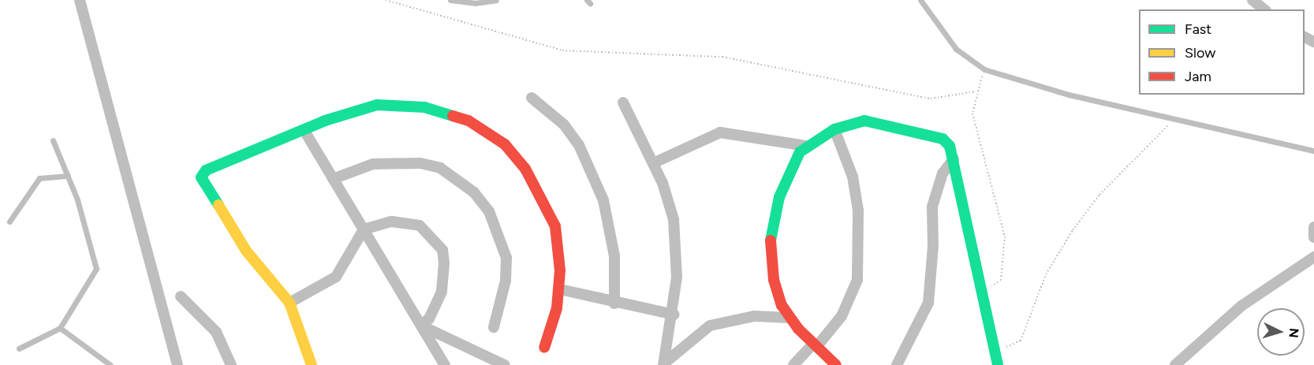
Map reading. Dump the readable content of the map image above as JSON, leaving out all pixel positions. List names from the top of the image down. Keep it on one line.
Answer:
{"legend":["Fast","Slow","Jam"],"north":"right"}
